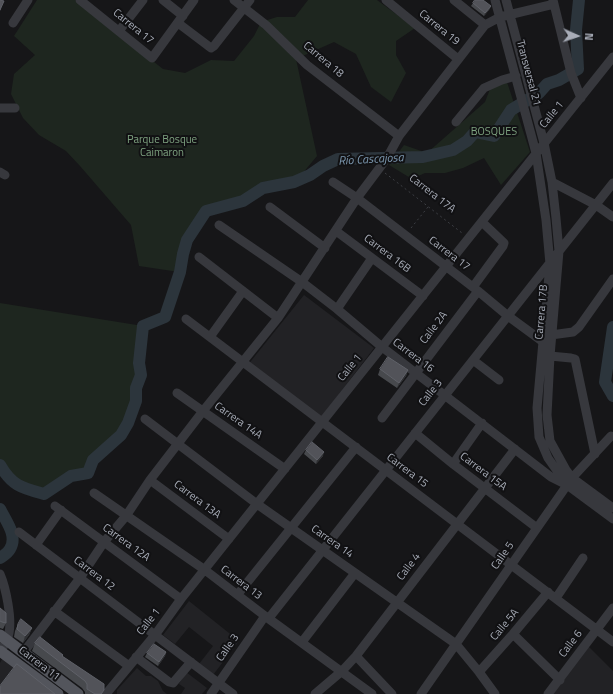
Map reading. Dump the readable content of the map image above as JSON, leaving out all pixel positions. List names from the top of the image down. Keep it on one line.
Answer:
{"streets":{"main road":["Carrera 11"],"street":["Carrera 17","Carrera 19","Carrera 18","Transversal 21","Calle 1","Carrera 16B","Carrera 17B","Calle 2A","Carrera 16","Calle 3","Carrera 14A","Carrera 15","Carrera 15A","Carrera 13A","Carrera 14","Carrera 12A","Calle 5","Calle 4","Carrera 12","Carrera 13","Calle 5A","Calle 6"],"path":["Carrera 17A"]},"crossings":[["Carrera 17","Calle 1"],["Carrera 17","Carrera 17B"],["Carrera 17","Calle 2A"],["Carrera 17","Calle 3"],["Transversal 21","Calle 1"],["Transversal 21","Carrera 17B"],["Calle 1","Carrera 17A"],["Calle 1","Carrera 16B"],["Calle 1","Carrera 17B"],["Calle 1","Calle 2A"],["Calle 1","Carrera 16"],["Calle 1","Carrera 14A"],["Calle 1","Carrera 15"],["Calle 1","Carrera 13A"],["Calle 1","Carrera 14"],["Calle 1","Carrera 12A"],["Calle 1","Carrera 12"],["Calle 1","Carrera 13"],["Carrera 17B","Carrera 16"],["Carrera 17B","Calle 3"],["Carrera 17B","Calle 5"],["Calle 2A","Carrera 16"],["Carrera 16","Calle 3"],["Carrera 16","Calle 5"],["Carrera 16","Calle 4"],["Calle 3","Carrera 15"],["Calle 3","Carrera 15A"],["Calle 3","Carrera 14"],["Calle 3","Carrera 12"],["Calle 3","Carrera 13"],["Carrera 15","Calle 5"],["Carrera 15","Calle 4"],["Carrera 15","Calle 5A"],["Carrera 15","Calle 6"],["Carrera 15A","Calle 5"],["Carrera 15A","Calle 4"],["Carrera 14","Calle 5"],["Carrera 14","Calle 4"],["Carrera 14","Calle 5A"],["Carrera 12A","Carrera 12"],["Calle 4","Carrera 13"]],"water":["Río Cascajosa"],"parks":["BOSQUES","Parque Bosque Caimaron"],"north":"right"}
